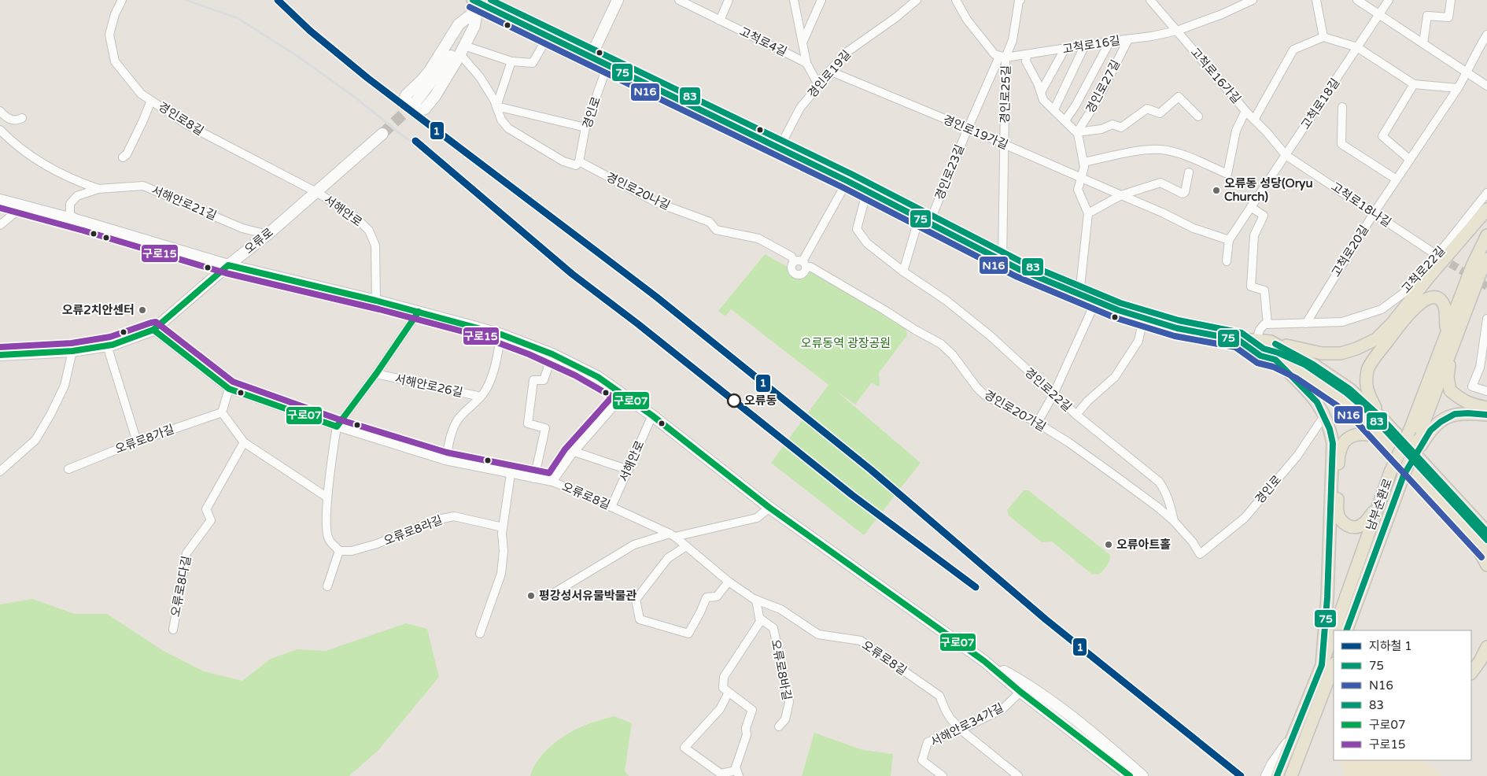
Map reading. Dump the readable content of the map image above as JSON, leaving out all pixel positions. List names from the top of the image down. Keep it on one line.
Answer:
{"streets":{"main road":["오류로","남부순환로"],"street":["고척로4길","고척로16길","경인로19길","고척로16가길","경인로27길","경인로25길","고척로18길","경인로","경인로8길","경인로19가길","경인로23길","경인로20나길","서해안로21길","고척로18나길","서해안로","고척로20길","고척로22길","서해안로26길","경인로22길","경인로20가길","오류로8가길","오류로8길","오류로8라길","오류로8다길","오류로8바길","서해안로34가길"]},"crossings":[["고척로16길","고척로16가길"],["고척로16길","경인로27길"],["고척로16길","경인로25길"],["고척로16길","경인로23길"],["경인로19길","경인로19가길"],["고척로16가길","고척로18길"],["고척로16가길","고척로18나길"],["경인로25길","경인로19가길"],["경인로25길","경인로23길"],["고척로18길","고척로18나길"],["경인로","경인로20나길"],["경인로","경인로20가길"],["경인로8길","서해안로"],["경인로8길","오류로"],["경인로19가길","경인로23길"],["경인로20나길","경인로20가길"],["서해안로21길","오류로"],["고척로18나길","고척로20길"],["고척로18나길","고척로22길"],["서해안로","오류로"],["서해안로","오류로8길"],["오류로","오류로8길"],["고척로20길","고척로22길"],["서해안로26길","오류로8길"],["경인로22길","경인로20가길"],["오류로8길","서해안로34가길"]],"parks":["오류동역 광장공원"],"places":["오류동 성당(Oryu Church)","오류2치안센터","오류동","오류아트홀","평강성서유물박물관"],"lines":["metro line 1","transit line 75","transit line 83","transit line N16","transit line 구로15","transit line 구로07"],"legend":["지하철 1","75","N16","83","구로07","구로15"]}
